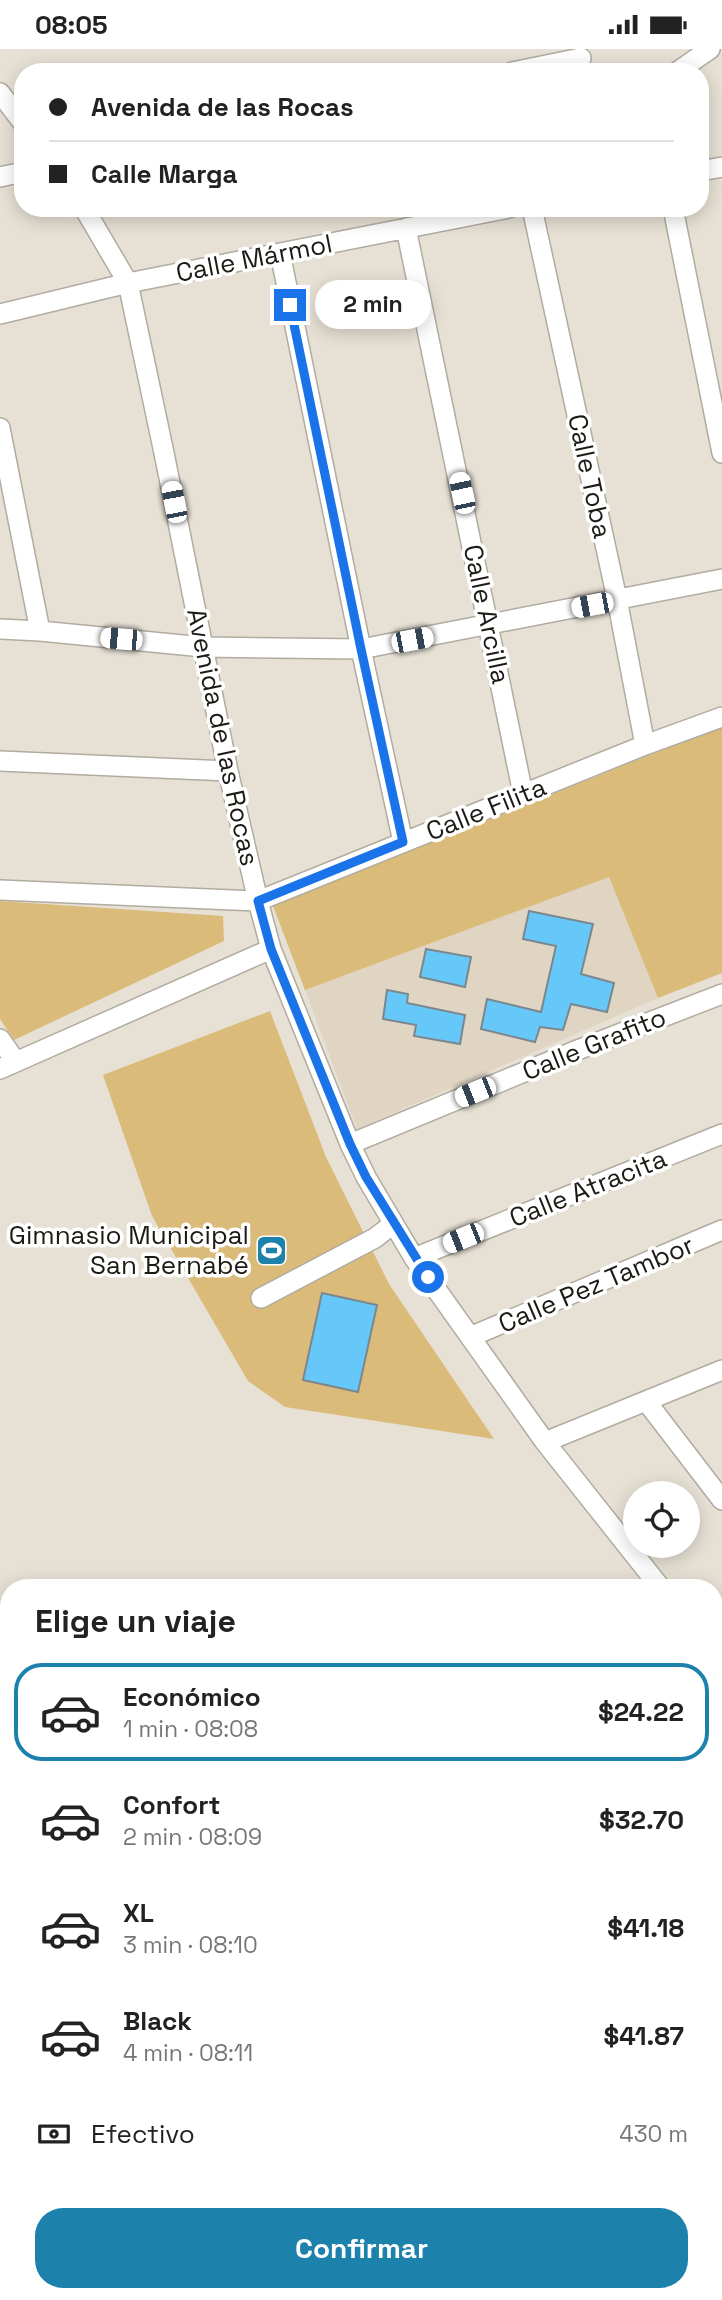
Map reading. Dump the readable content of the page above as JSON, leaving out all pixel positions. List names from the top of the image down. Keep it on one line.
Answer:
{"streets":{"street":["Calle Mármol","Calle Toba","Calle Arcilla","Avenida de las Rocas","Calle Filita","Calle Grafito","Calle Atracita","Calle Pez Tambor"]},"crossings":[["Calle Mármol","Calle Arcilla"],["Calle Mármol","Avenida de las Rocas"],["Calle Toba","Calle Filita"],["Calle Arcilla","Calle Filita"],["Avenida de las Rocas","Calle Filita"],["Avenida de las Rocas","Calle Grafito"],["Avenida de las Rocas","Calle Atracita"],["Avenida de las Rocas","Calle Pez Tambor"]],"places":{"sports":["Gimnasio Municipal San Bernabé"]},"page":{"status":"08:05","banner":["Avenida de las Rocas","Calle Marga"],"bubble":"2 min","heading":"Elige un viaje","list":[{"name":"Económico","note":"1 min · 08:08","value":"$24.22"},{"name":"Confort","note":"2 min · 08:09","value":"$32.70"},{"name":"XL","note":"3 min · 08:10","value":"$41.18"},{"name":"Black","note":"4 min · 08:11","value":"$41.87"}],"pay":["Efectivo","430 m"],"buttons":"Confirmar"}}
